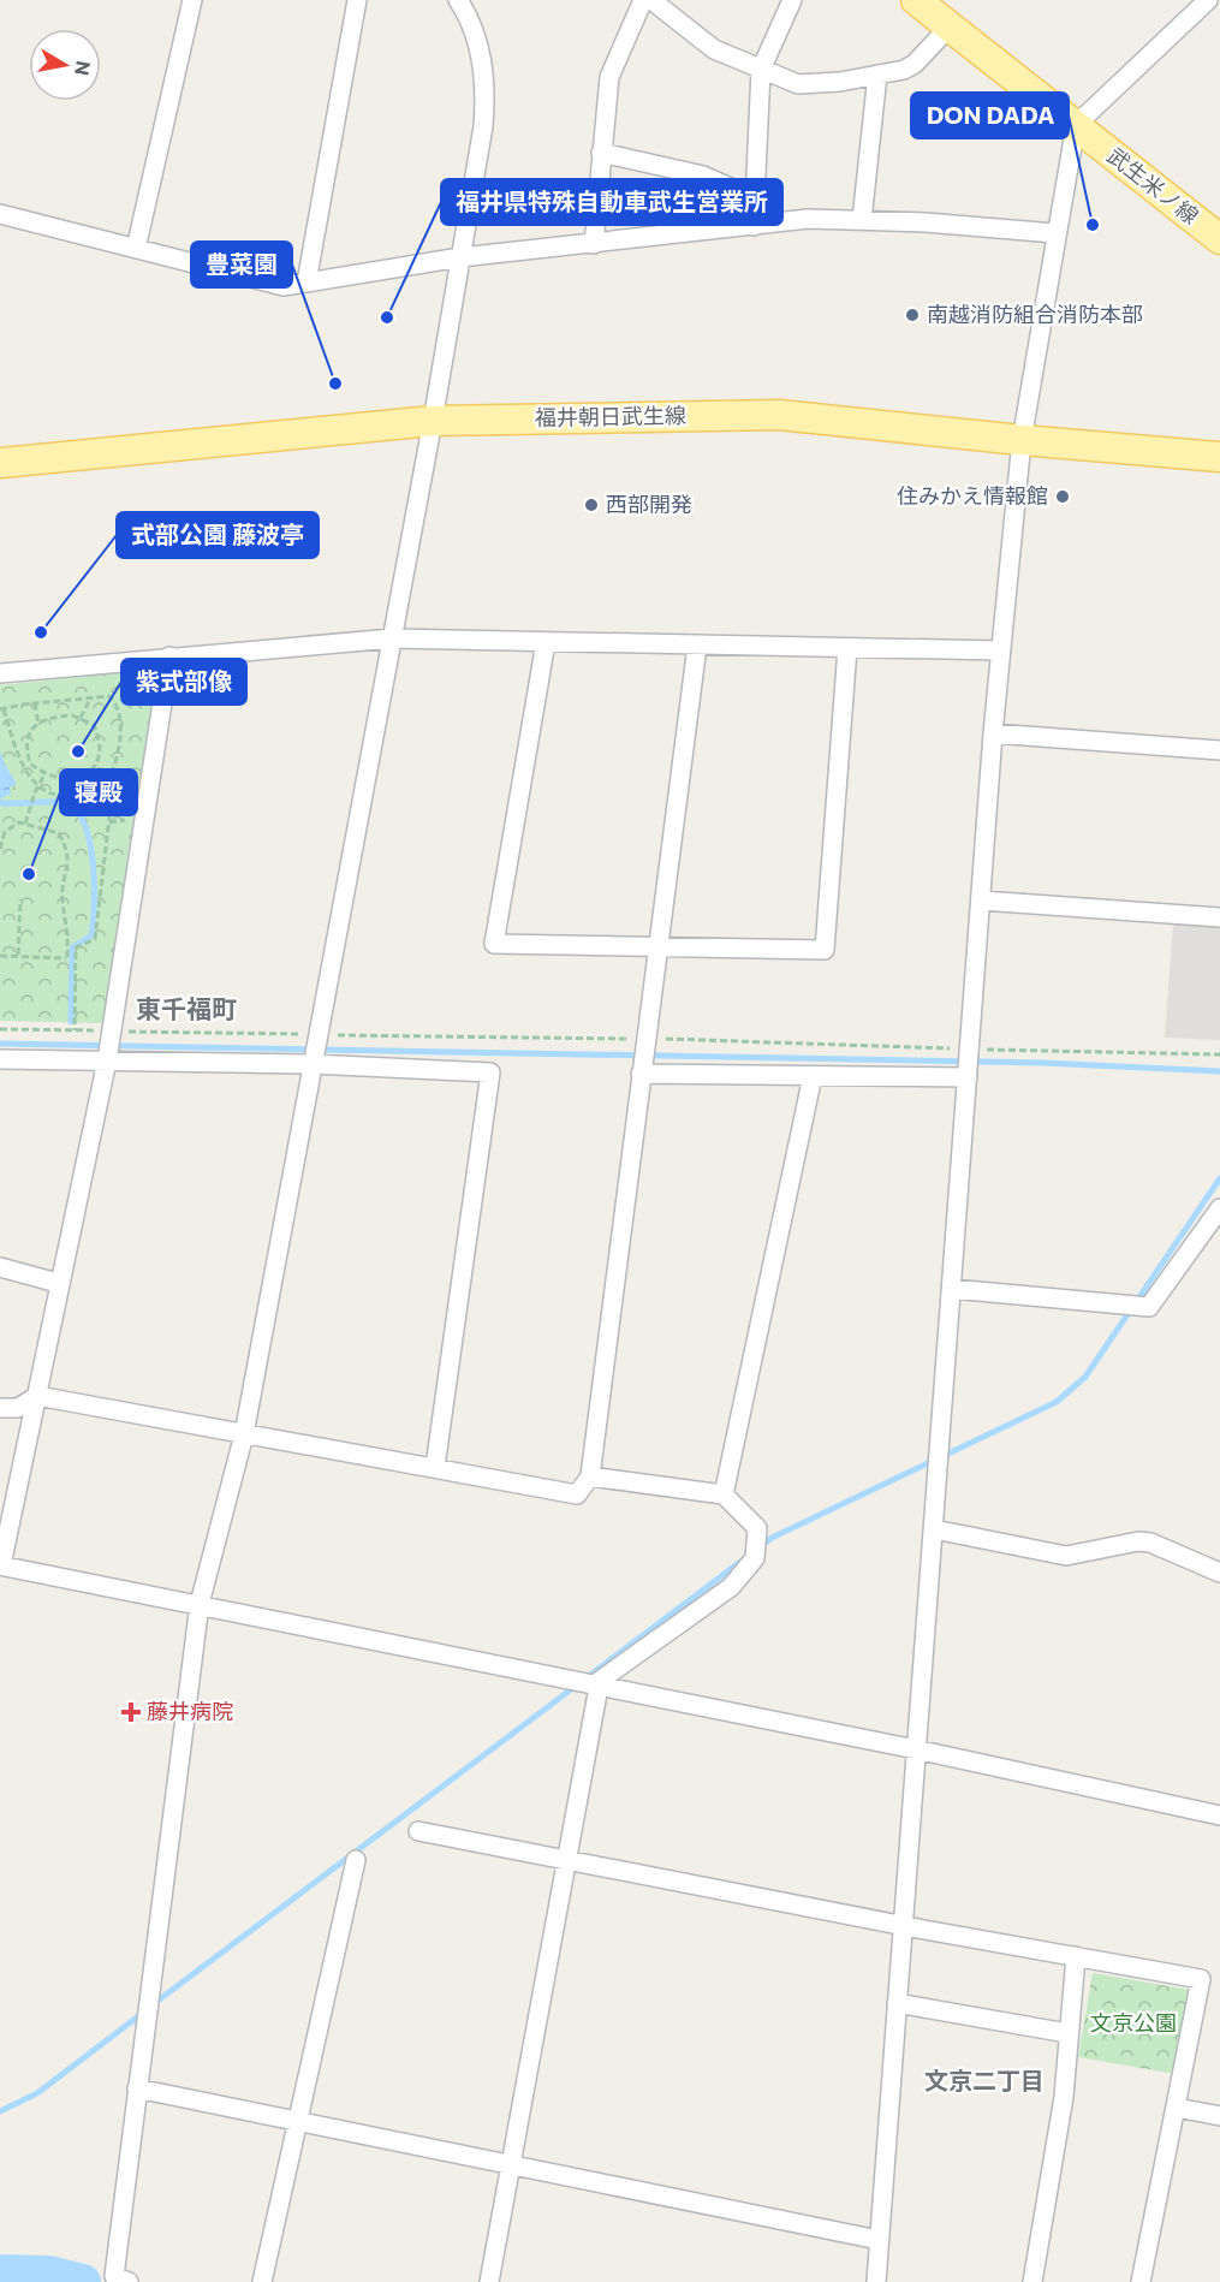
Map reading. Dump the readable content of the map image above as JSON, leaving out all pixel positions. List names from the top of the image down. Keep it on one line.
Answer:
{"streets":{"main road":["武生米ノ線","福井朝日武生線"]},"districts":["東千福町","文京二丁目"],"parks":["文京公園"],"places":{"other":["DON DADA","南越消防組合消防本部","福井県特殊自動車武生営業所","豊菜園","住みかえ情報館","西部開発","式部公園 藤波亭","紫式部像","寝殿"],"health":["藤井病院"]},"north":"right"}
